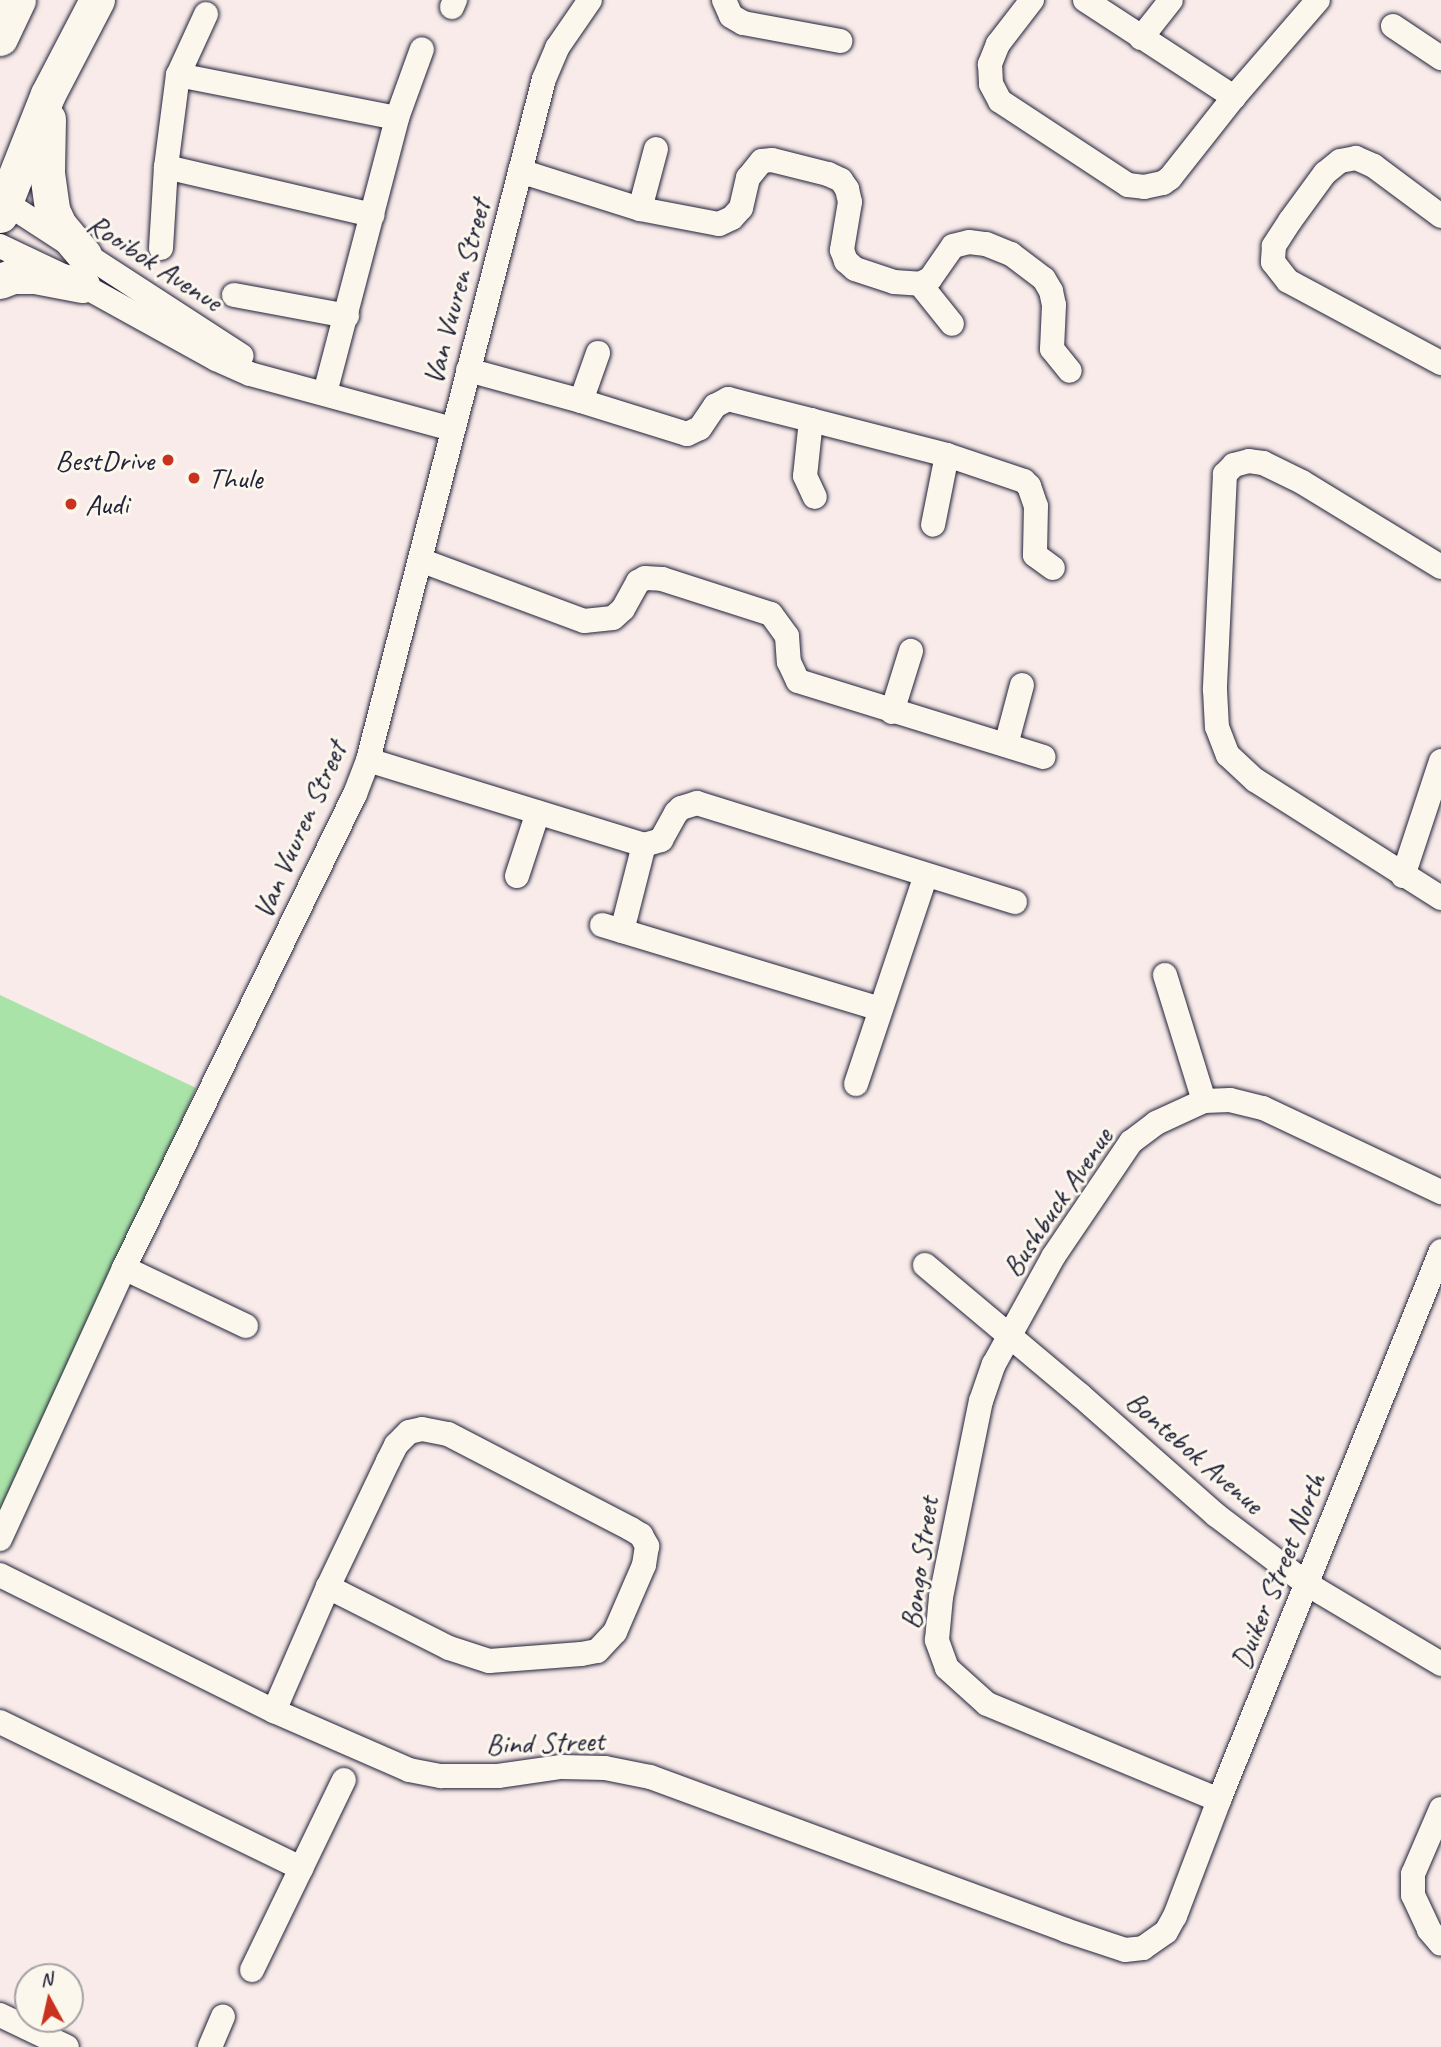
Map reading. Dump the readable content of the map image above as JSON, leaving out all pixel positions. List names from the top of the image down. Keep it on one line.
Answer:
{"streets":{"street":["Rooibok Avenue","Van Vuuren Street","Bushbuck Avenue","Bontebok Avenue","Bongo Street","Duiker Street North","Bind Street"]},"crossings":[["Rooibok Avenue","Van Vuuren Street"],["Bushbuck Avenue","Bontebok Avenue"],["Bushbuck Avenue","Bongo Street"],["Bontebok Avenue","Bongo Street"],["Bontebok Avenue","Duiker Street North"],["Bongo Street","Duiker Street North"],["Duiker Street North","Bind Street"]],"places":["BestDrive","Thule","Audi"],"north":"top"}
